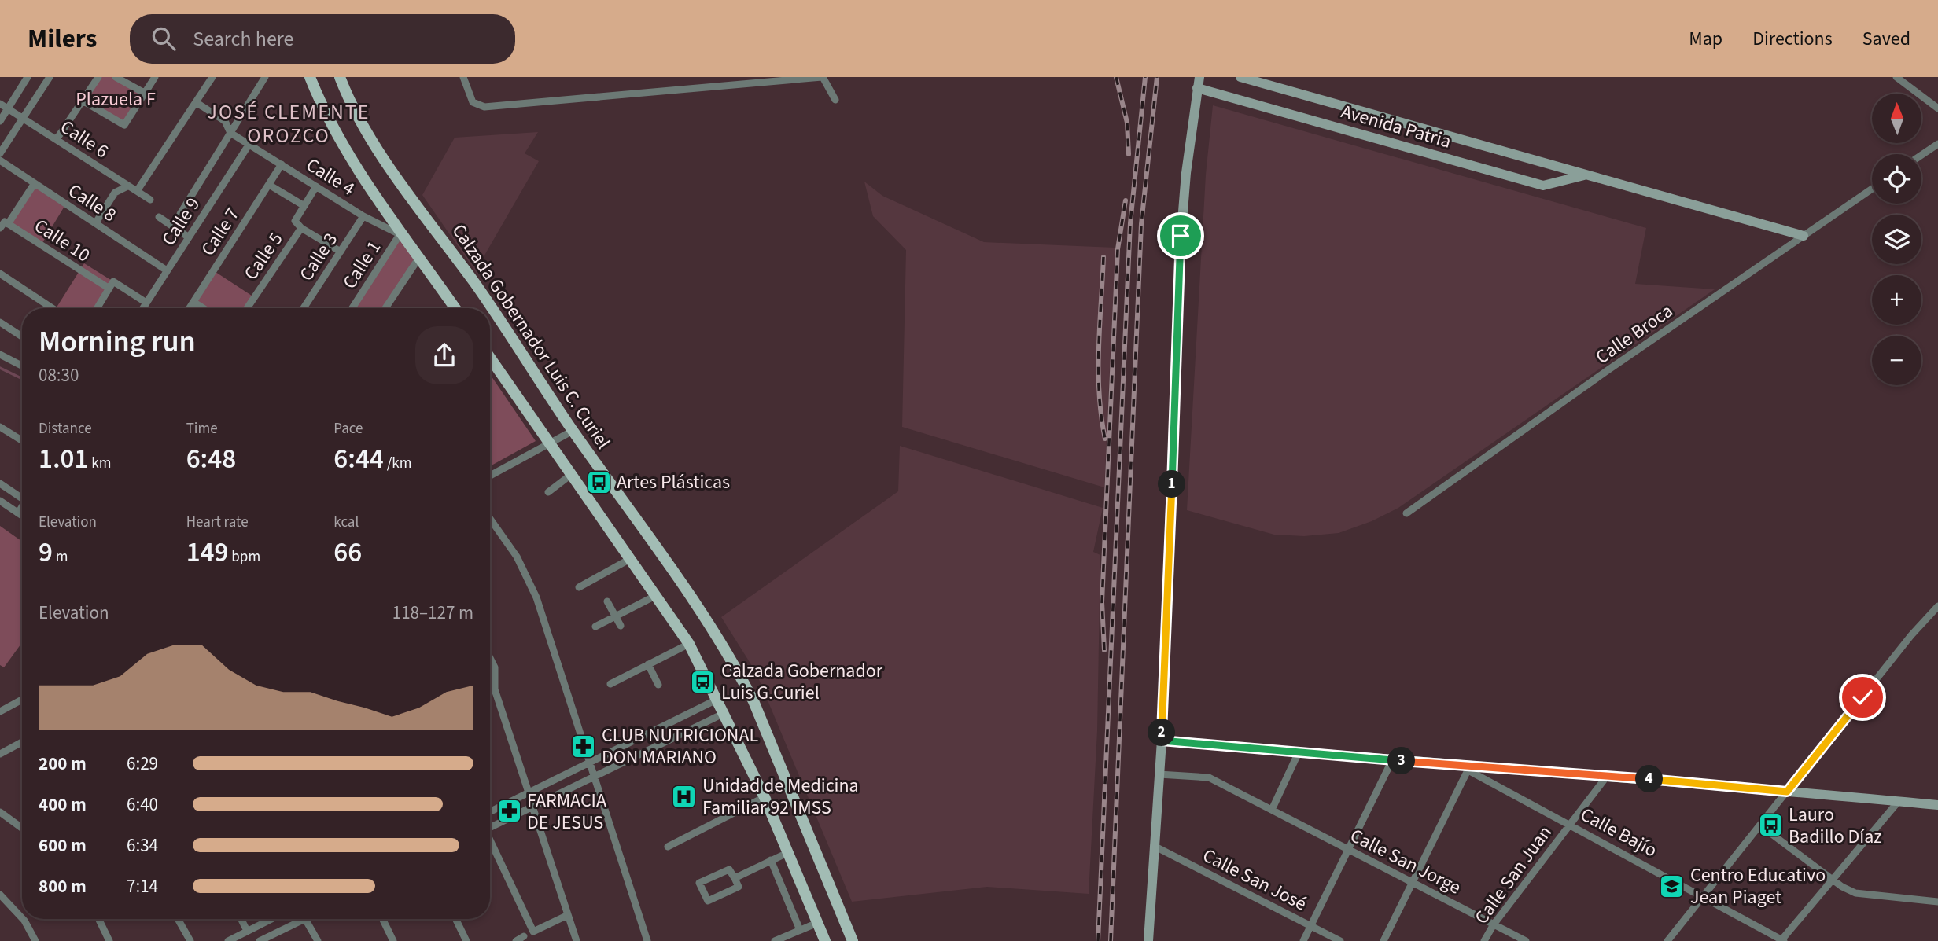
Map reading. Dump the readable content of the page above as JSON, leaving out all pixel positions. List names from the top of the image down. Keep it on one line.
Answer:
{"streets":{"main road":["Calzada Gobernador Luis C. Curiel"],"street":["Avenida Patria","Calle 6","Calle 4","Calle 8","Calle 9","Calle 7","Calle 10","Calle 5","Calle 3","Calle 1","Calle Broca","Calle Bajío","Calle San Jorge","Calle San Juan","Calle San José"]},"crossings":[["Avenida Patria","Calle Broca"],["Calle 4","Calle 9"],["Calle 4","Calle 7"],["Calle 4","Calle 5"],["Calle 4","Calle 3"],["Calle 4","Calle 1"],["Calle 8","Calle 9"],["Calle 9","Calle 10"],["Calle Bajío","Calle San Juan"],["Calle San Jorge","Calle San Juan"]],"districts":["JOSÉ CLEMENTE OROZCO"],"parks":["Plazuela F"],"places":{"bus stop":["Artes Plásticas","Calzada Gobernador Luis G.Curiel","Lauro Badillo Díaz"],"pharmacy":["CLUB NUTRICIONAL DON MARIANO","FARMACIA DE JESUS"],"hospital":["Unidad de Medicina Familiar 92 IMSS"],"school or university":["Centro Educativo Jean Piaget"]},"north":"top","page":{"header":"Milers","search":"Search here","nav":["Map","Directions","Saved"],"map_buttons":["+","−"],"heading":["Morning run","08:30"],"stats":[["Distance","1.01 km"],["Time","6:48"],["Pace","6:44 /km"],["Elevation","9 m"],["Heart rate","149 bpm"],["kcal","66"]],"pins":["1","2","3","4"],"chart":["Elevation","118–127 m"],"list":[{"name":"200 m","note":"6:29"},{"name":"400 m","note":"6:40"},{"name":"600 m","note":"6:34"},{"name":"800 m","note":"7:14"}]}}
